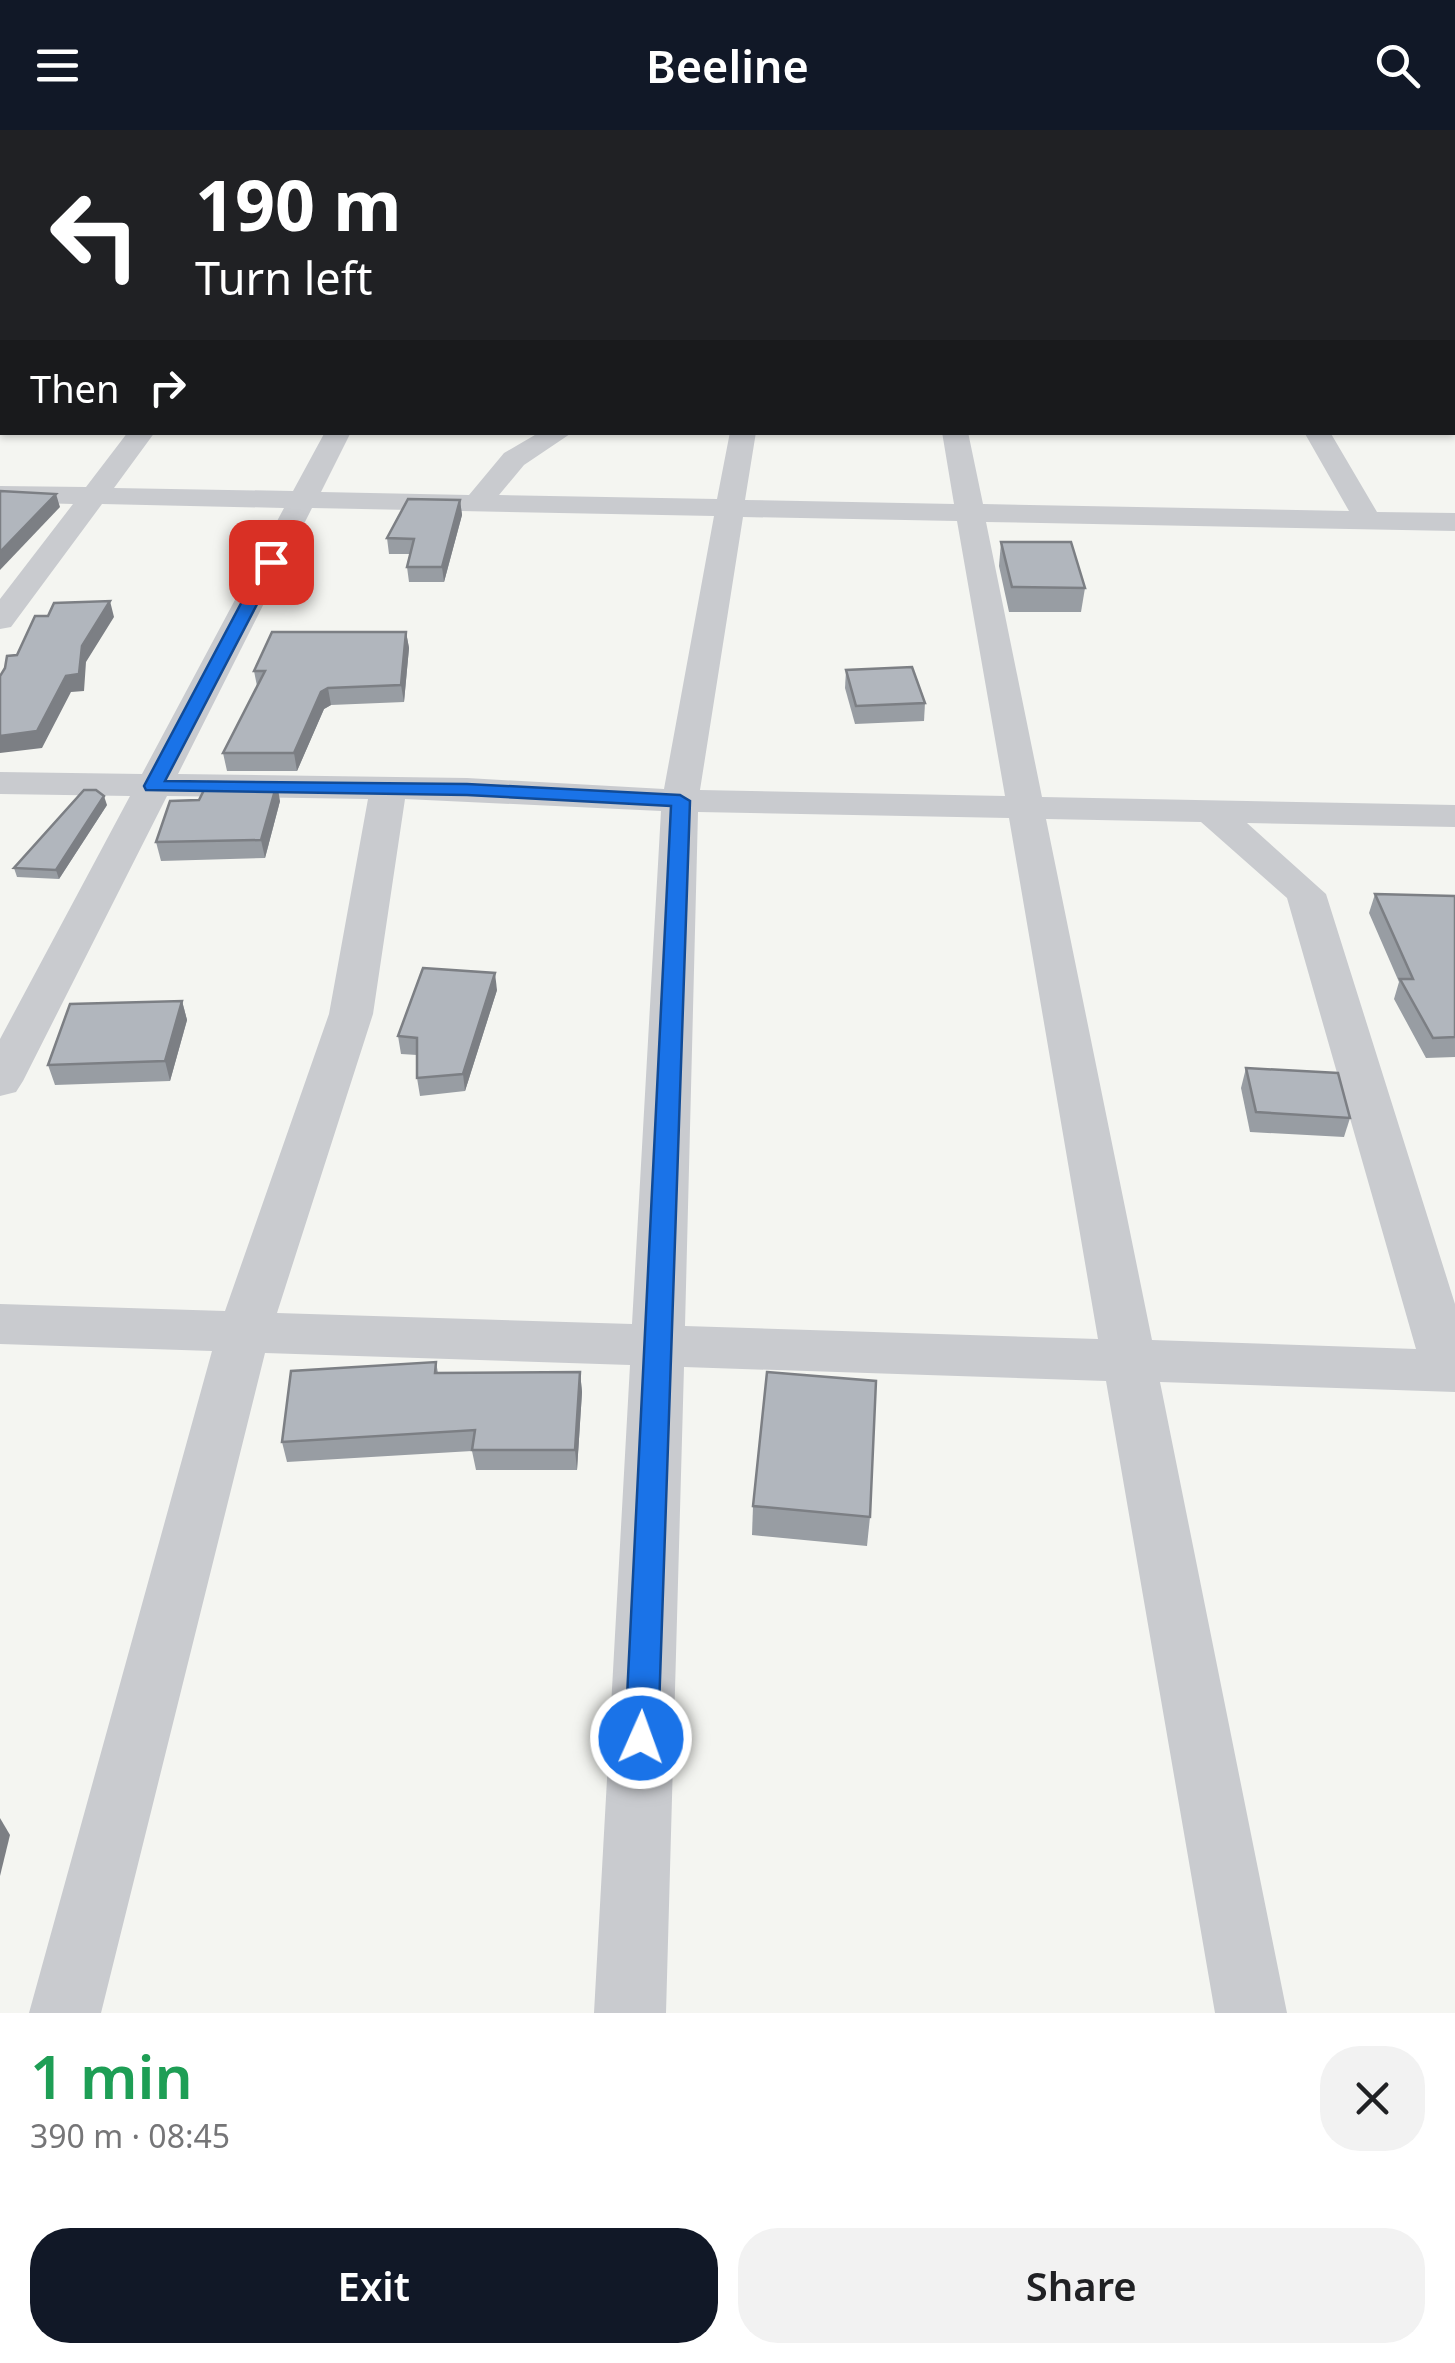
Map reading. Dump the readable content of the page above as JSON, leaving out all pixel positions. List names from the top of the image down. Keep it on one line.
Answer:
{"page":{"header":"Beeline","turn":["190 m","Turn left"],"then":"Then","heading":["1 min","390 m · 08:45"],"buttons":["Exit","Share"]}}
